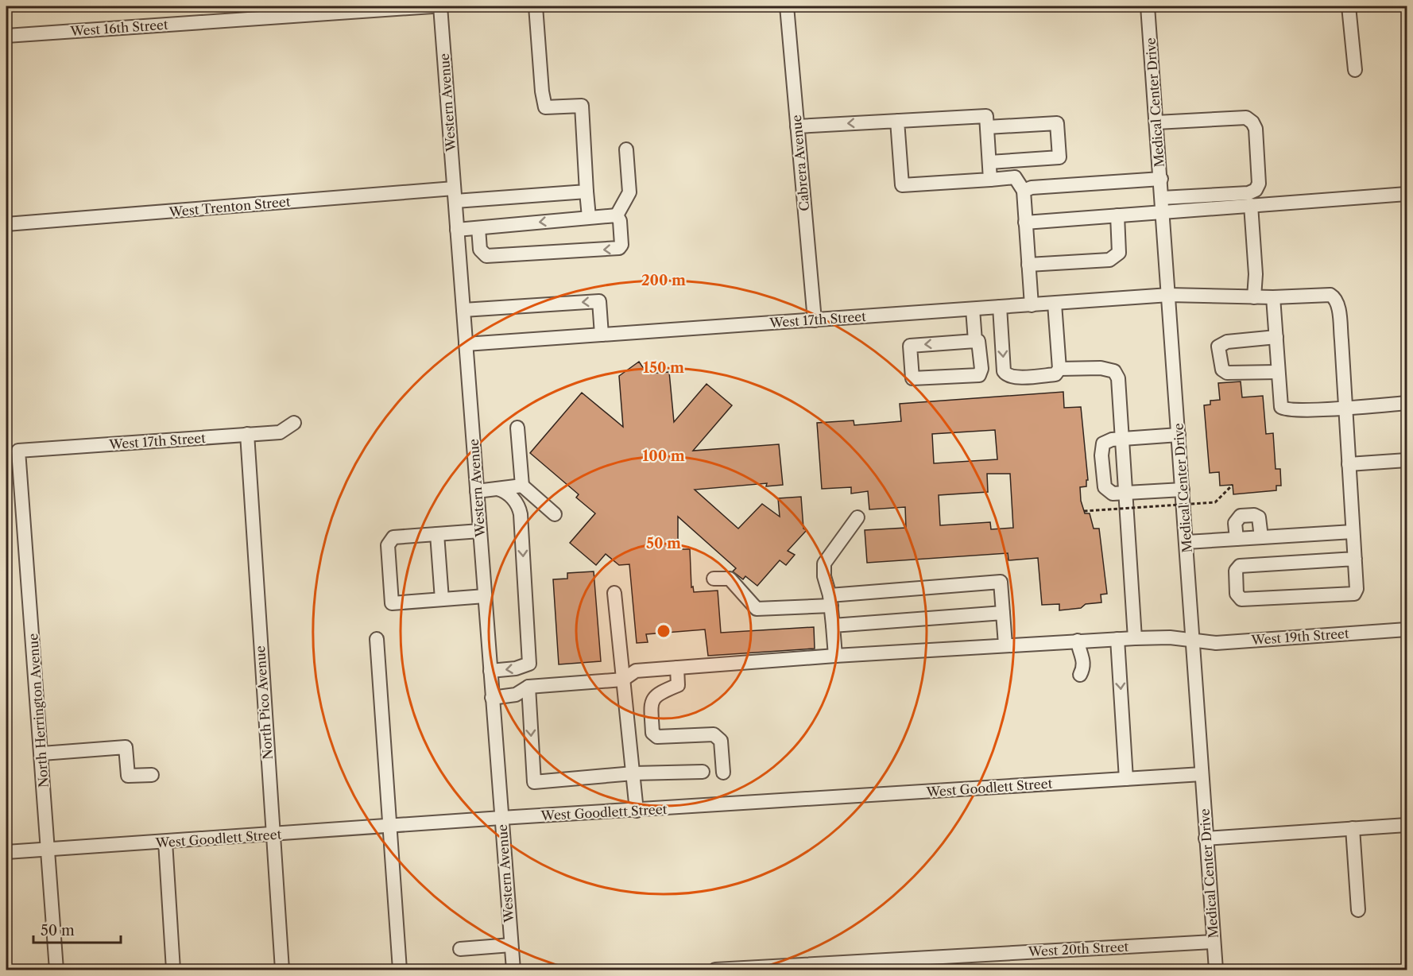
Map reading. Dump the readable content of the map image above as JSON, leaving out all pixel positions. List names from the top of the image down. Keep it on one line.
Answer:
{"streets":{"street":["West 16th Street","Western Avenue","Medical Center Drive","Cabrera Avenue","West Trenton Street","West 17th Street","West 19th Street","North Pico Avenue","North Herrington Avenue","West Goodlett Street","West 20th Street"]},"crossings":[["Western Avenue","West Trenton Street"],["Western Avenue","West 17th Street"],["Western Avenue","West 19th Street"],["Western Avenue","West Goodlett Street"],["Medical Center Drive","West 17th Street"],["Medical Center Drive","West 19th Street"],["Medical Center Drive","West Goodlett Street"],["Medical Center Drive","West 20th Street"],["Cabrera Avenue","West 17th Street"],["West 17th Street","North Pico Avenue"],["West 17th Street","North Herrington Avenue"],["North Pico Avenue","West Goodlett Street"],["North Herrington Avenue","West Goodlett Street"]],"scale_bar":"50 m","rings":["200 m","150 m","100 m","50 m"]}
